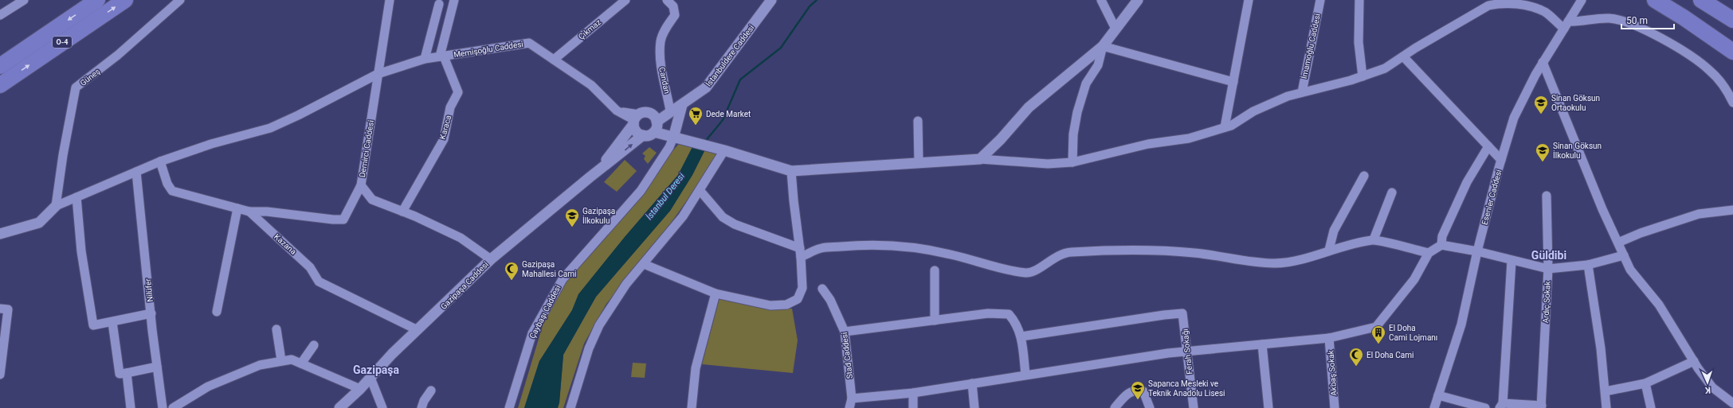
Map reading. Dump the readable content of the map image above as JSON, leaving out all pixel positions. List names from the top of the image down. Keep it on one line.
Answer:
{"streets":{"highway":["O-4"],"street":["Çıkmaz","İmamoğlu Caddesi","Memişoğlu Caddesi","İstanbuldere Caddesi","Güneş","Candan","Karaca","Demirci Caddesi","Esenler Caddesi","Kazana","Gazipaşa Caddesi","Nilüfer","Ardıç Sokak","Çaybaşı Caddesi","Ferah Sokağı","Stad Caddesi","Akbaş Sokak"]},"crossings":[["Çıkmaz","Memişoğlu Caddesi"],["Memişoğlu Caddesi","İstanbuldere Caddesi"],["Memişoğlu Caddesi","Güneş"],["Memişoğlu Caddesi","Karaca"],["Memişoğlu Caddesi","Demirci Caddesi"],["Memişoğlu Caddesi","Kazana"],["Memişoğlu Caddesi","Gazipaşa Caddesi"],["Memişoğlu Caddesi","Nilüfer"],["İstanbuldere Caddesi","Candan"],["İstanbuldere Caddesi","Gazipaşa Caddesi"],["Karaca","Demirci Caddesi"],["Demirci Caddesi","Gazipaşa Caddesi"],["Kazana","Gazipaşa Caddesi"]],"districts":["Güldibi","Gazipaşa"],"water":["İstanbul Deresi"],"places":{"school or university":["Sinan Göksun Ortaokulu","Sinan Göksun İlkokulu","Gazipaşa İlkokulu","Sapanca Mesleki ve Teknik Anadolu Lisesi"],"supermarket":["Dede Market"],"mosque":["Gazipaşa Mahallesi Cami","El Doha Cami"],"building":["El Doha Cami Lojmanı"]},"scale_bar":"50 m","north":"bottom"}
